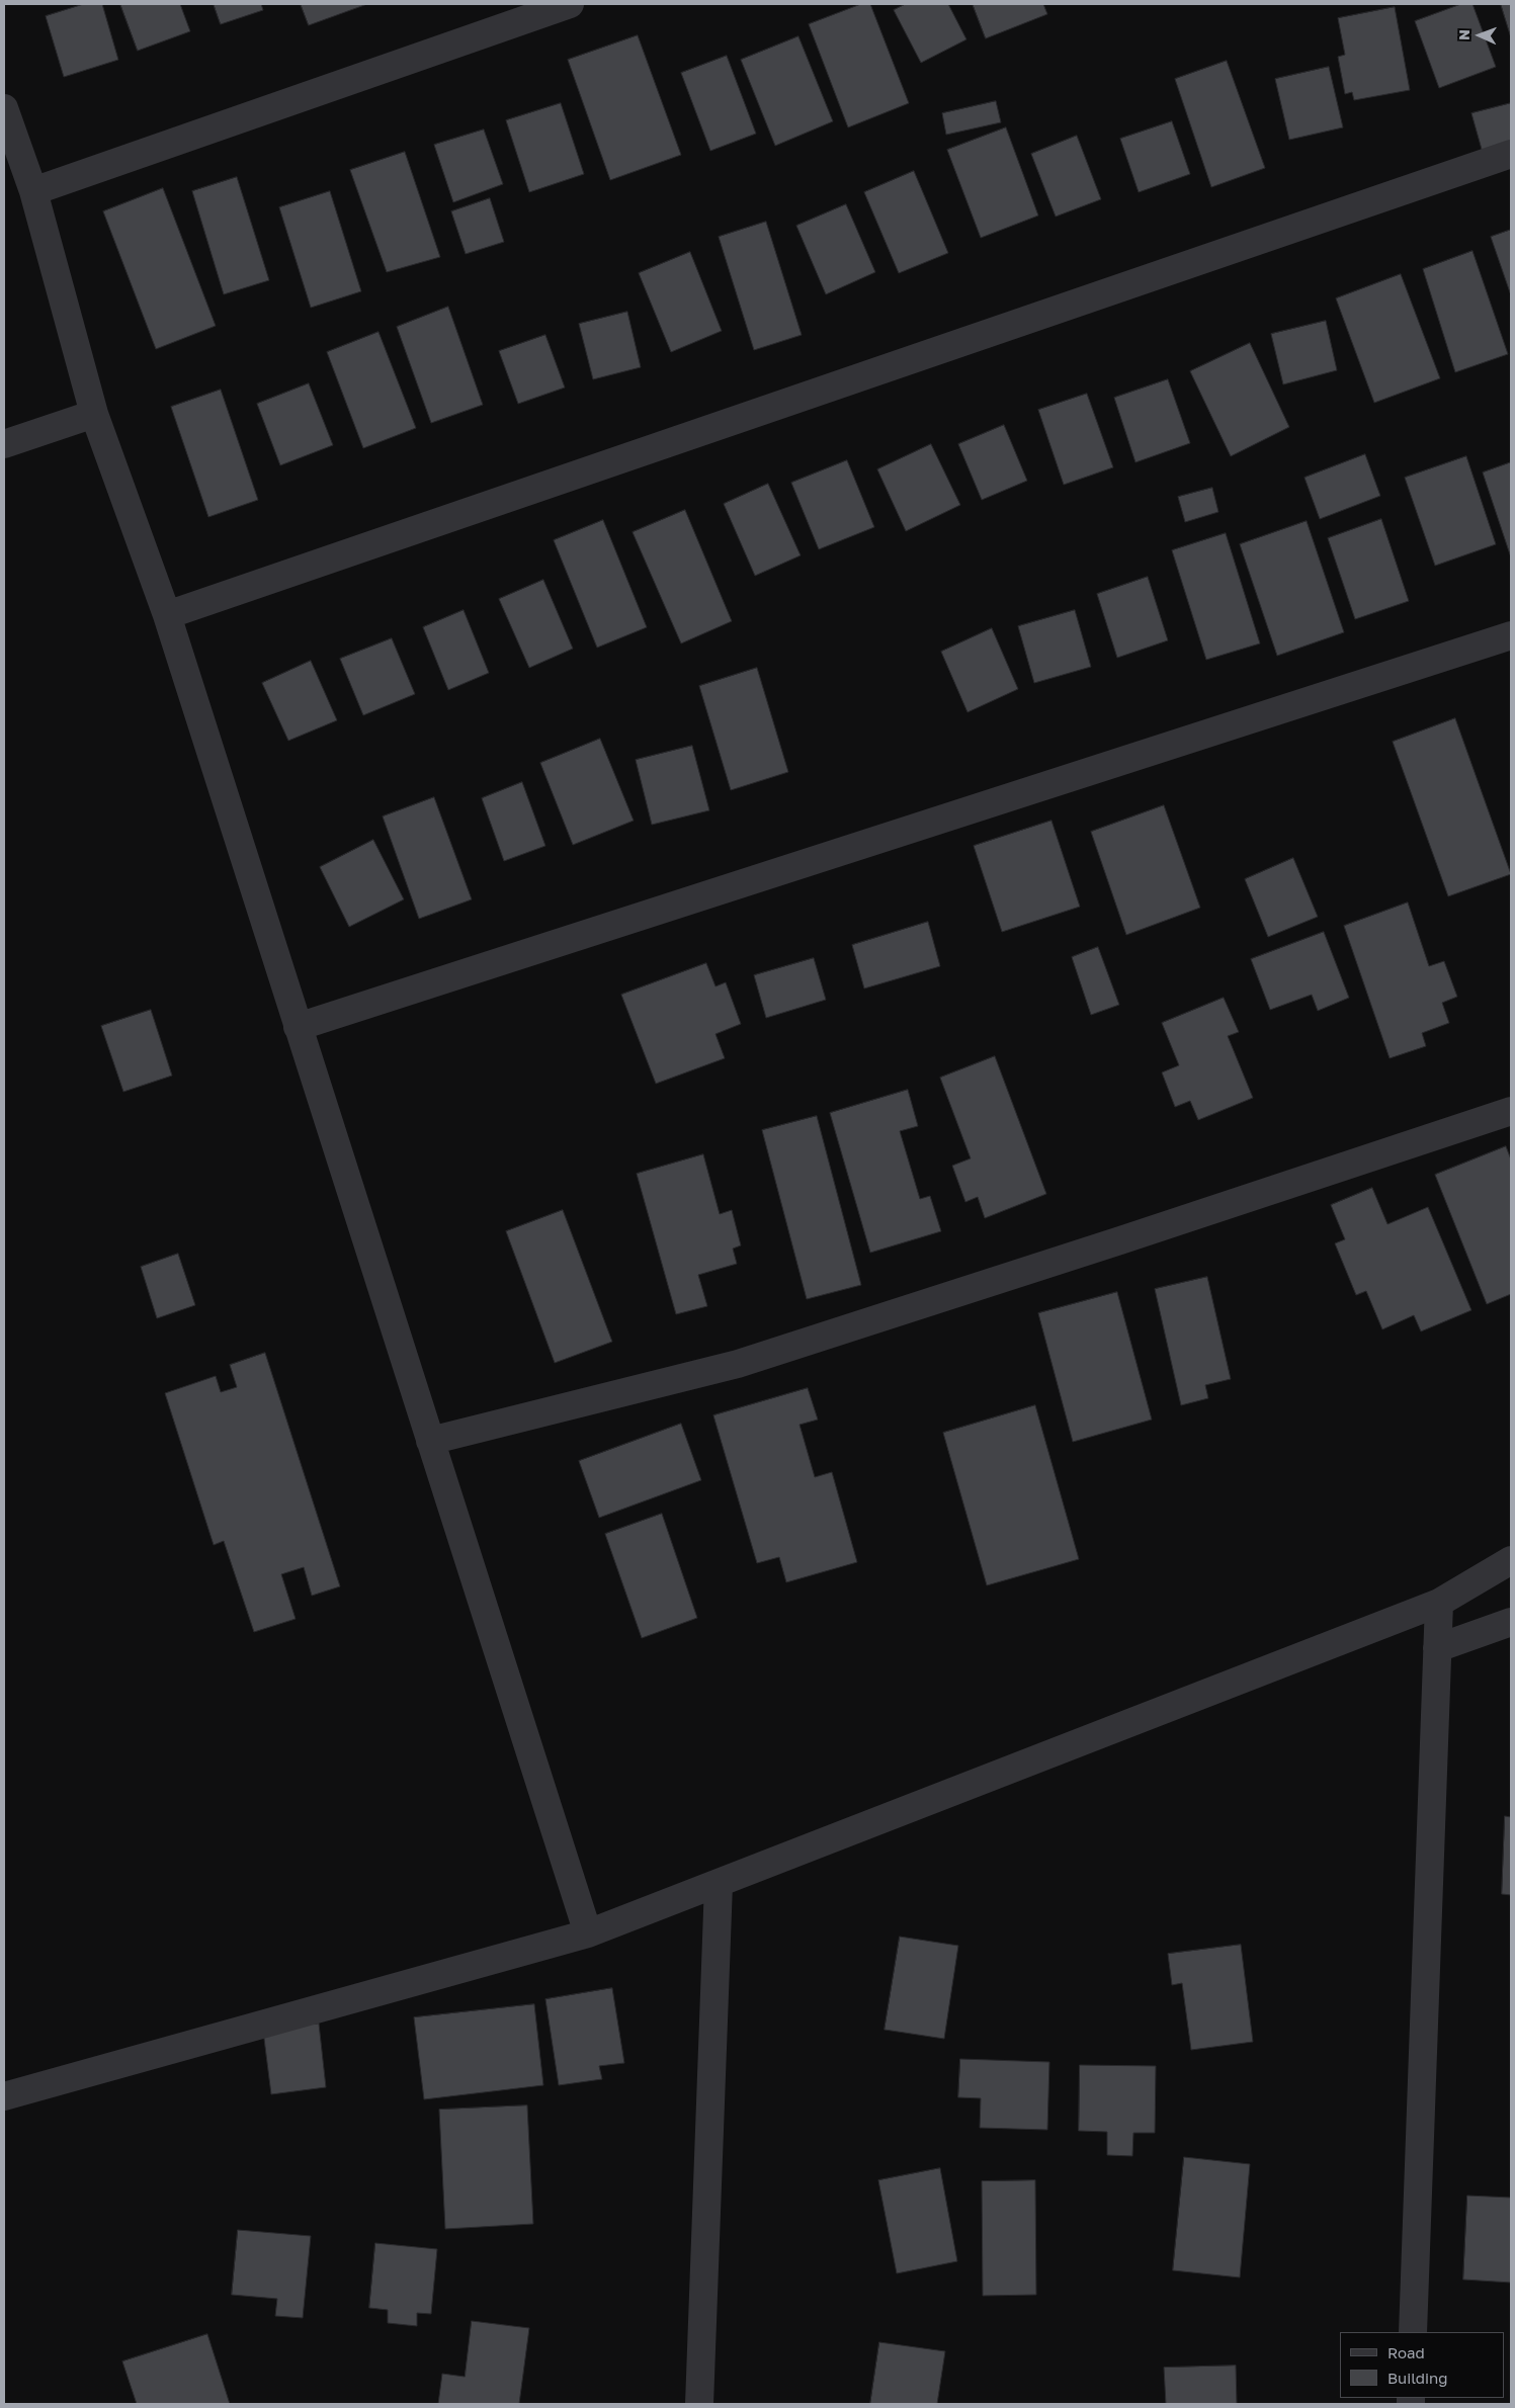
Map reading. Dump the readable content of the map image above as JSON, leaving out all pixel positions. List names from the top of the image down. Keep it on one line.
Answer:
{"legend":["Road","Building"],"north":"left"}
